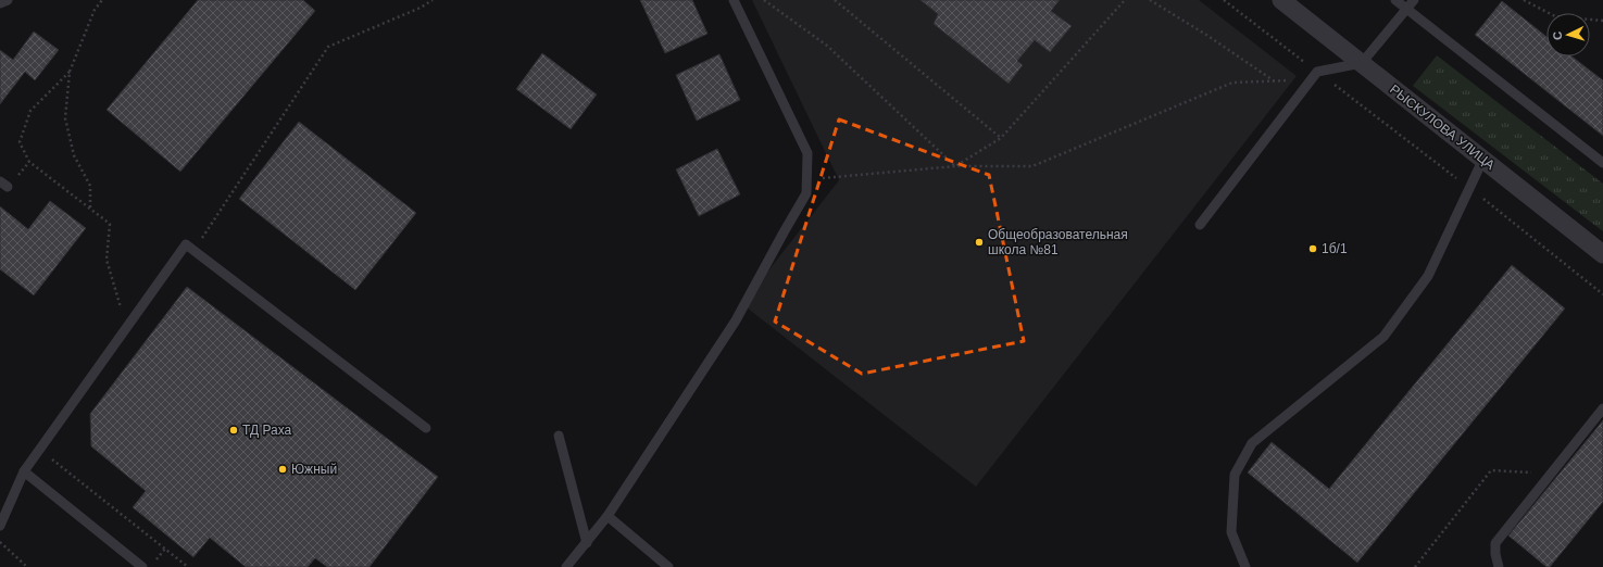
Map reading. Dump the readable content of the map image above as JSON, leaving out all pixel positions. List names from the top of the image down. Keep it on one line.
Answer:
{"streets":{"street":["РЫСКУЛОВА УЛИЦА"]},"places":["Общеобразовательная школа №81","1б/1","ТД Раха","Южный"],"north":"left"}
